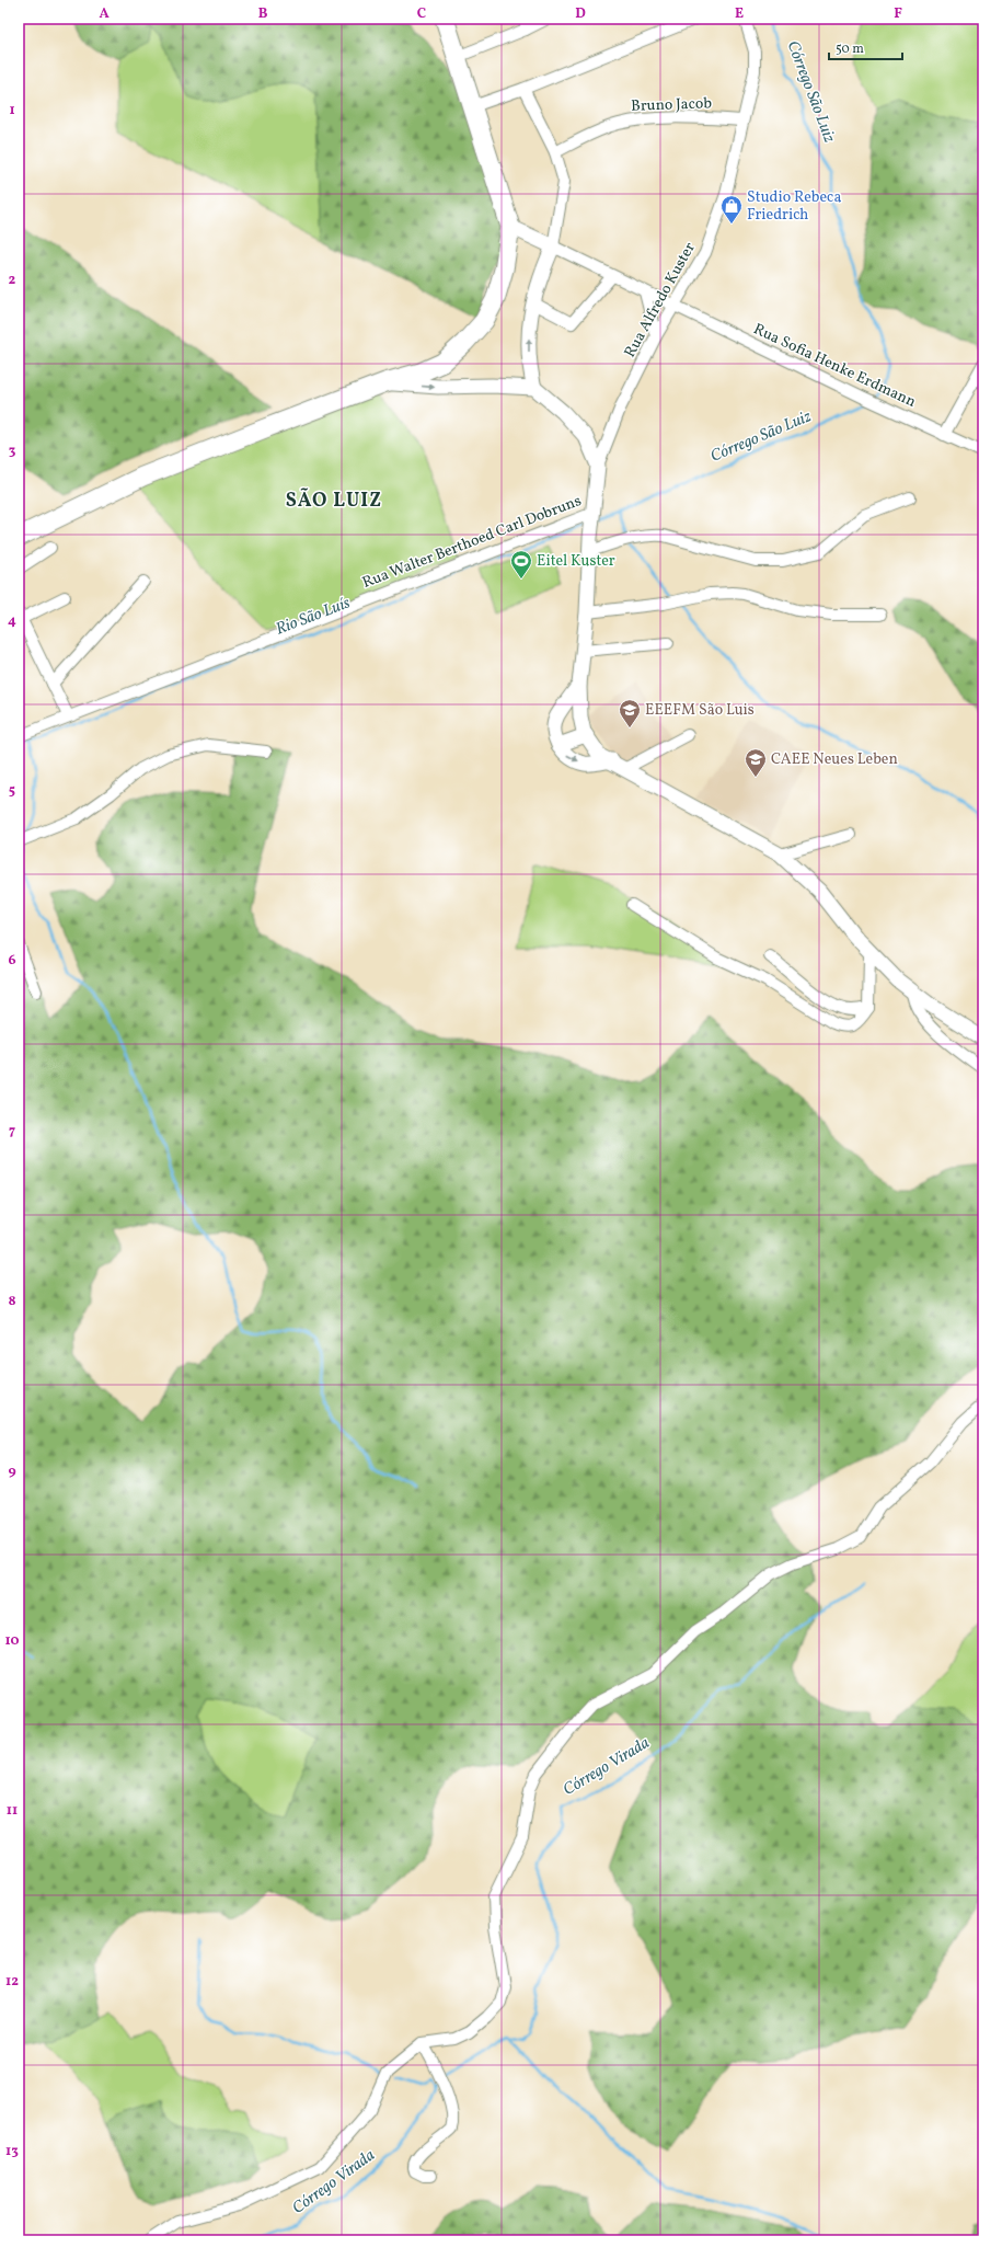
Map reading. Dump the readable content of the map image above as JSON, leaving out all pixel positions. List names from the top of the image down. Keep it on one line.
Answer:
{"streets":{"street":["Bruno Jacob","Rua Alfredo Kuster","Rua Sofia Henke Erdmann","Rua Walter Berthoed Carl Dobruns"]},"crossings":[["Bruno Jacob","Rua Alfredo Kuster"],["Rua Alfredo Kuster","Rua Sofia Henke Erdmann"]],"districts":["SÃO LUIZ"],"water":["Córrego São Luiz","Rio São Luís","Córrego Virada"],"places":{"shop":["Studio Rebeca Friedrich"],"sports":["Eitel Kuster"],"school or university":["EEEFM São Luis","CAEE Neues Leben"]},"scale_bar":"50 m","grid":{"columns":["A","B","C","D","E","F"],"rows":["1","2","3","4","5","6","7","8","9","10","11","12","13"]}}
